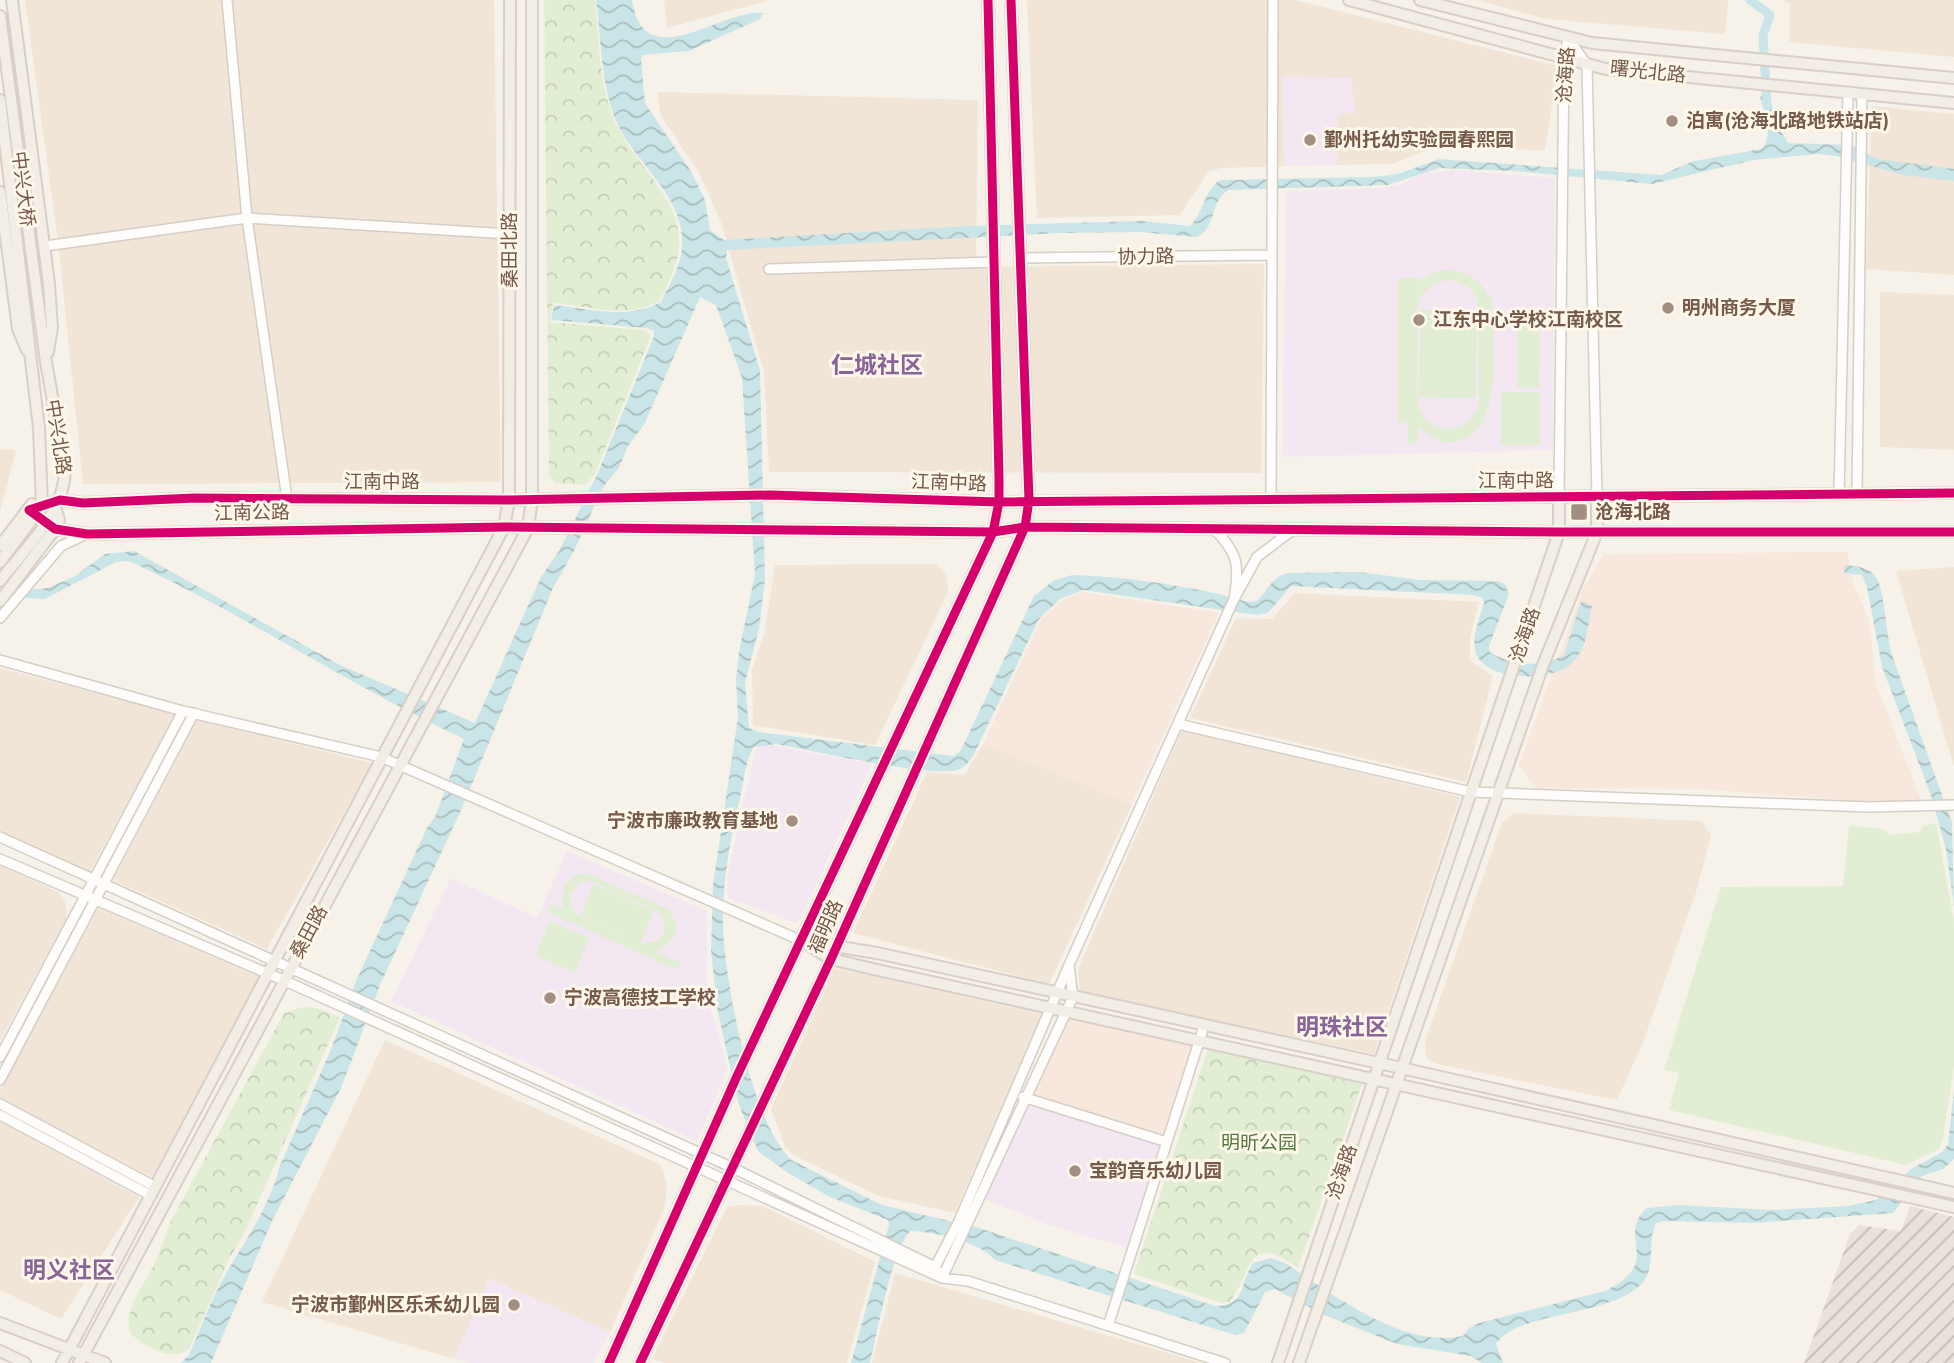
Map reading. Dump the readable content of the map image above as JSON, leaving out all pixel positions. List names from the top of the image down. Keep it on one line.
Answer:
{"streets":{"main road":["曙光北路","沧海路","中兴大桥","桑田北路","中兴北路","江南中路","江南公路","福明路","桑田路"],"street":["协力路"]},"crossings":[["曙光北路","沧海路"],["沧海路","江南中路"],["中兴大桥","中兴北路"],["桑田北路","江南中路"],["桑田北路","桑田路"],["协力路","福明路"],["中兴北路","江南中路"],["江南中路","江南公路"],["江南中路","福明路"],["江南中路","桑田路"],["江南公路","福明路"],["江南公路","桑田路"]],"districts":["仁城社区","明珠社区","明义社区"],"parks":["明昕公园"],"places":{"other":["泊寓(沧海北路地铁站店)","鄞州托幼实验园春熙园","明州商务大厦","江东中心学校江南校区","宁波市廉政教育基地","宁波高德技工学校","宝韵音乐幼儿园","宁波市鄞州区乐禾幼儿园"],"transit":["沧海北路"]}}
